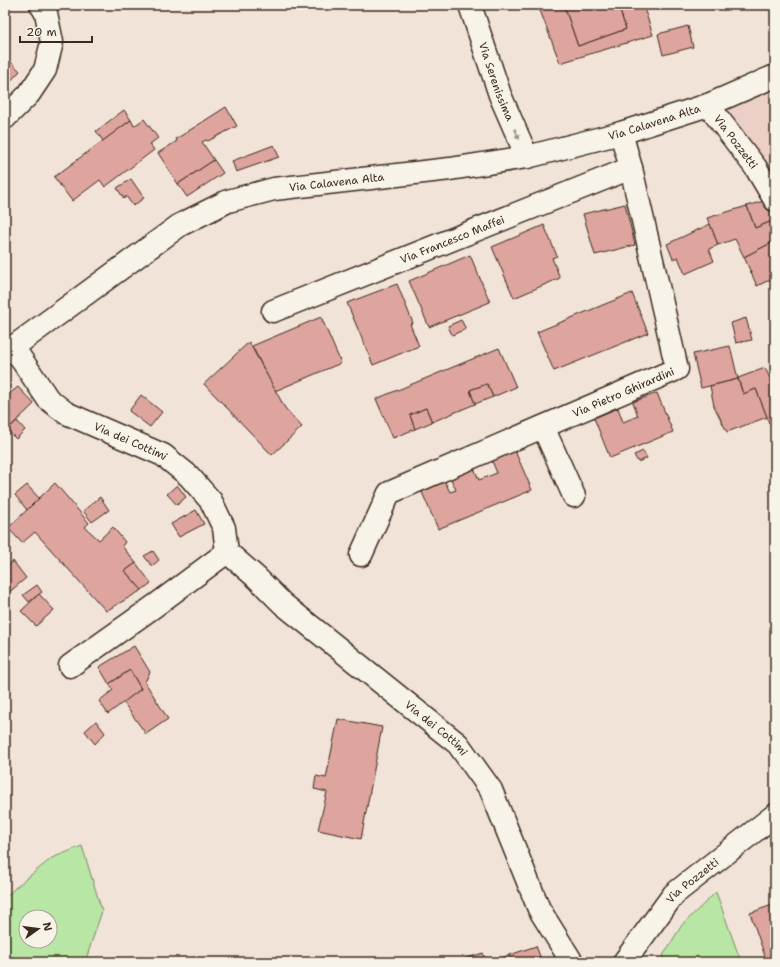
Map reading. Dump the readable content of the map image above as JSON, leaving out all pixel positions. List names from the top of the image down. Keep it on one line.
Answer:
{"streets":{"street":["Via Serenissima","Via Calavena Alta","Via Pozzetti","Via Francesco Maffei","Via Pietro Ghirardini","Via dei Cottimi"]},"crossings":[["Via Serenissima","Via Calavena Alta"],["Via Calavena Alta","Via Pozzetti"],["Via Calavena Alta","Via Pietro Ghirardini"],["Via Calavena Alta","Via dei Cottimi"],["Via Francesco Maffei","Via Pietro Ghirardini"]],"one_way":["Via Serenissima"],"scale_bar":"20 m","north":"right"}
